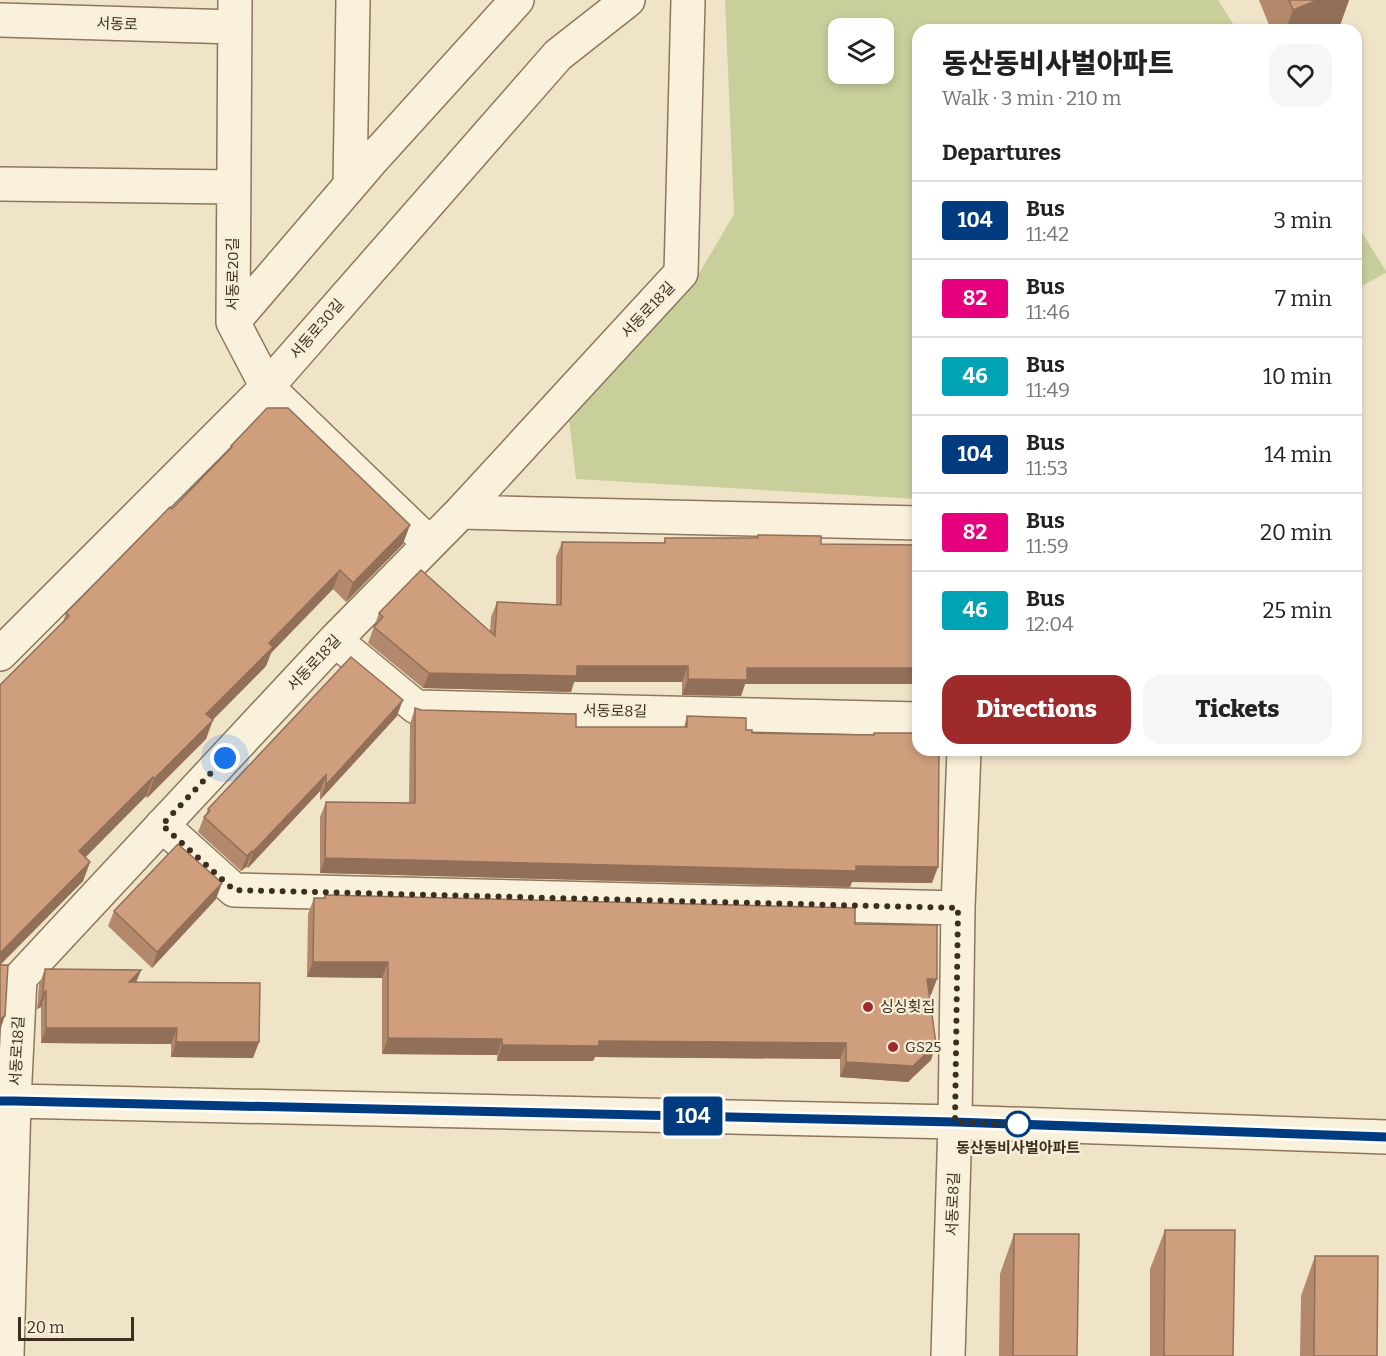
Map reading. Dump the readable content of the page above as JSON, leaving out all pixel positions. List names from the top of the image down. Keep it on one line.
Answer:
{"streets":{"street":["서동로","서동로20길","서동로18길","서동로30길","서동로8길"]},"crossings":[["서동로","서동로20길"],["서동로20길","서동로18길"],["서동로20길","서동로30길"],["서동로18길","서동로8길"]],"places":["싱싱횟집","GS25","동산동비사벌아파트"],"lines":["bus line 104"],"scale_bar":"20 m","page":{"on_map":"104","heading":[["동산동비사벌아파트","Walk · 3 min · 210 m"],"Departures"],"list":[{"mark":"104","name":"Bus","note":"11:42","value":"3 min"},{"mark":"82","name":"Bus","note":"11:46","value":"7 min"},{"mark":"46","name":"Bus","note":"11:49","value":"10 min"},{"mark":"104","name":"Bus","note":"11:53","value":"14 min"},{"mark":"82","name":"Bus","note":"11:59","value":"20 min"},{"mark":"46","name":"Bus","note":"12:04","value":"25 min"}],"buttons":["Directions","Tickets"],"scale":"20 m"}}
